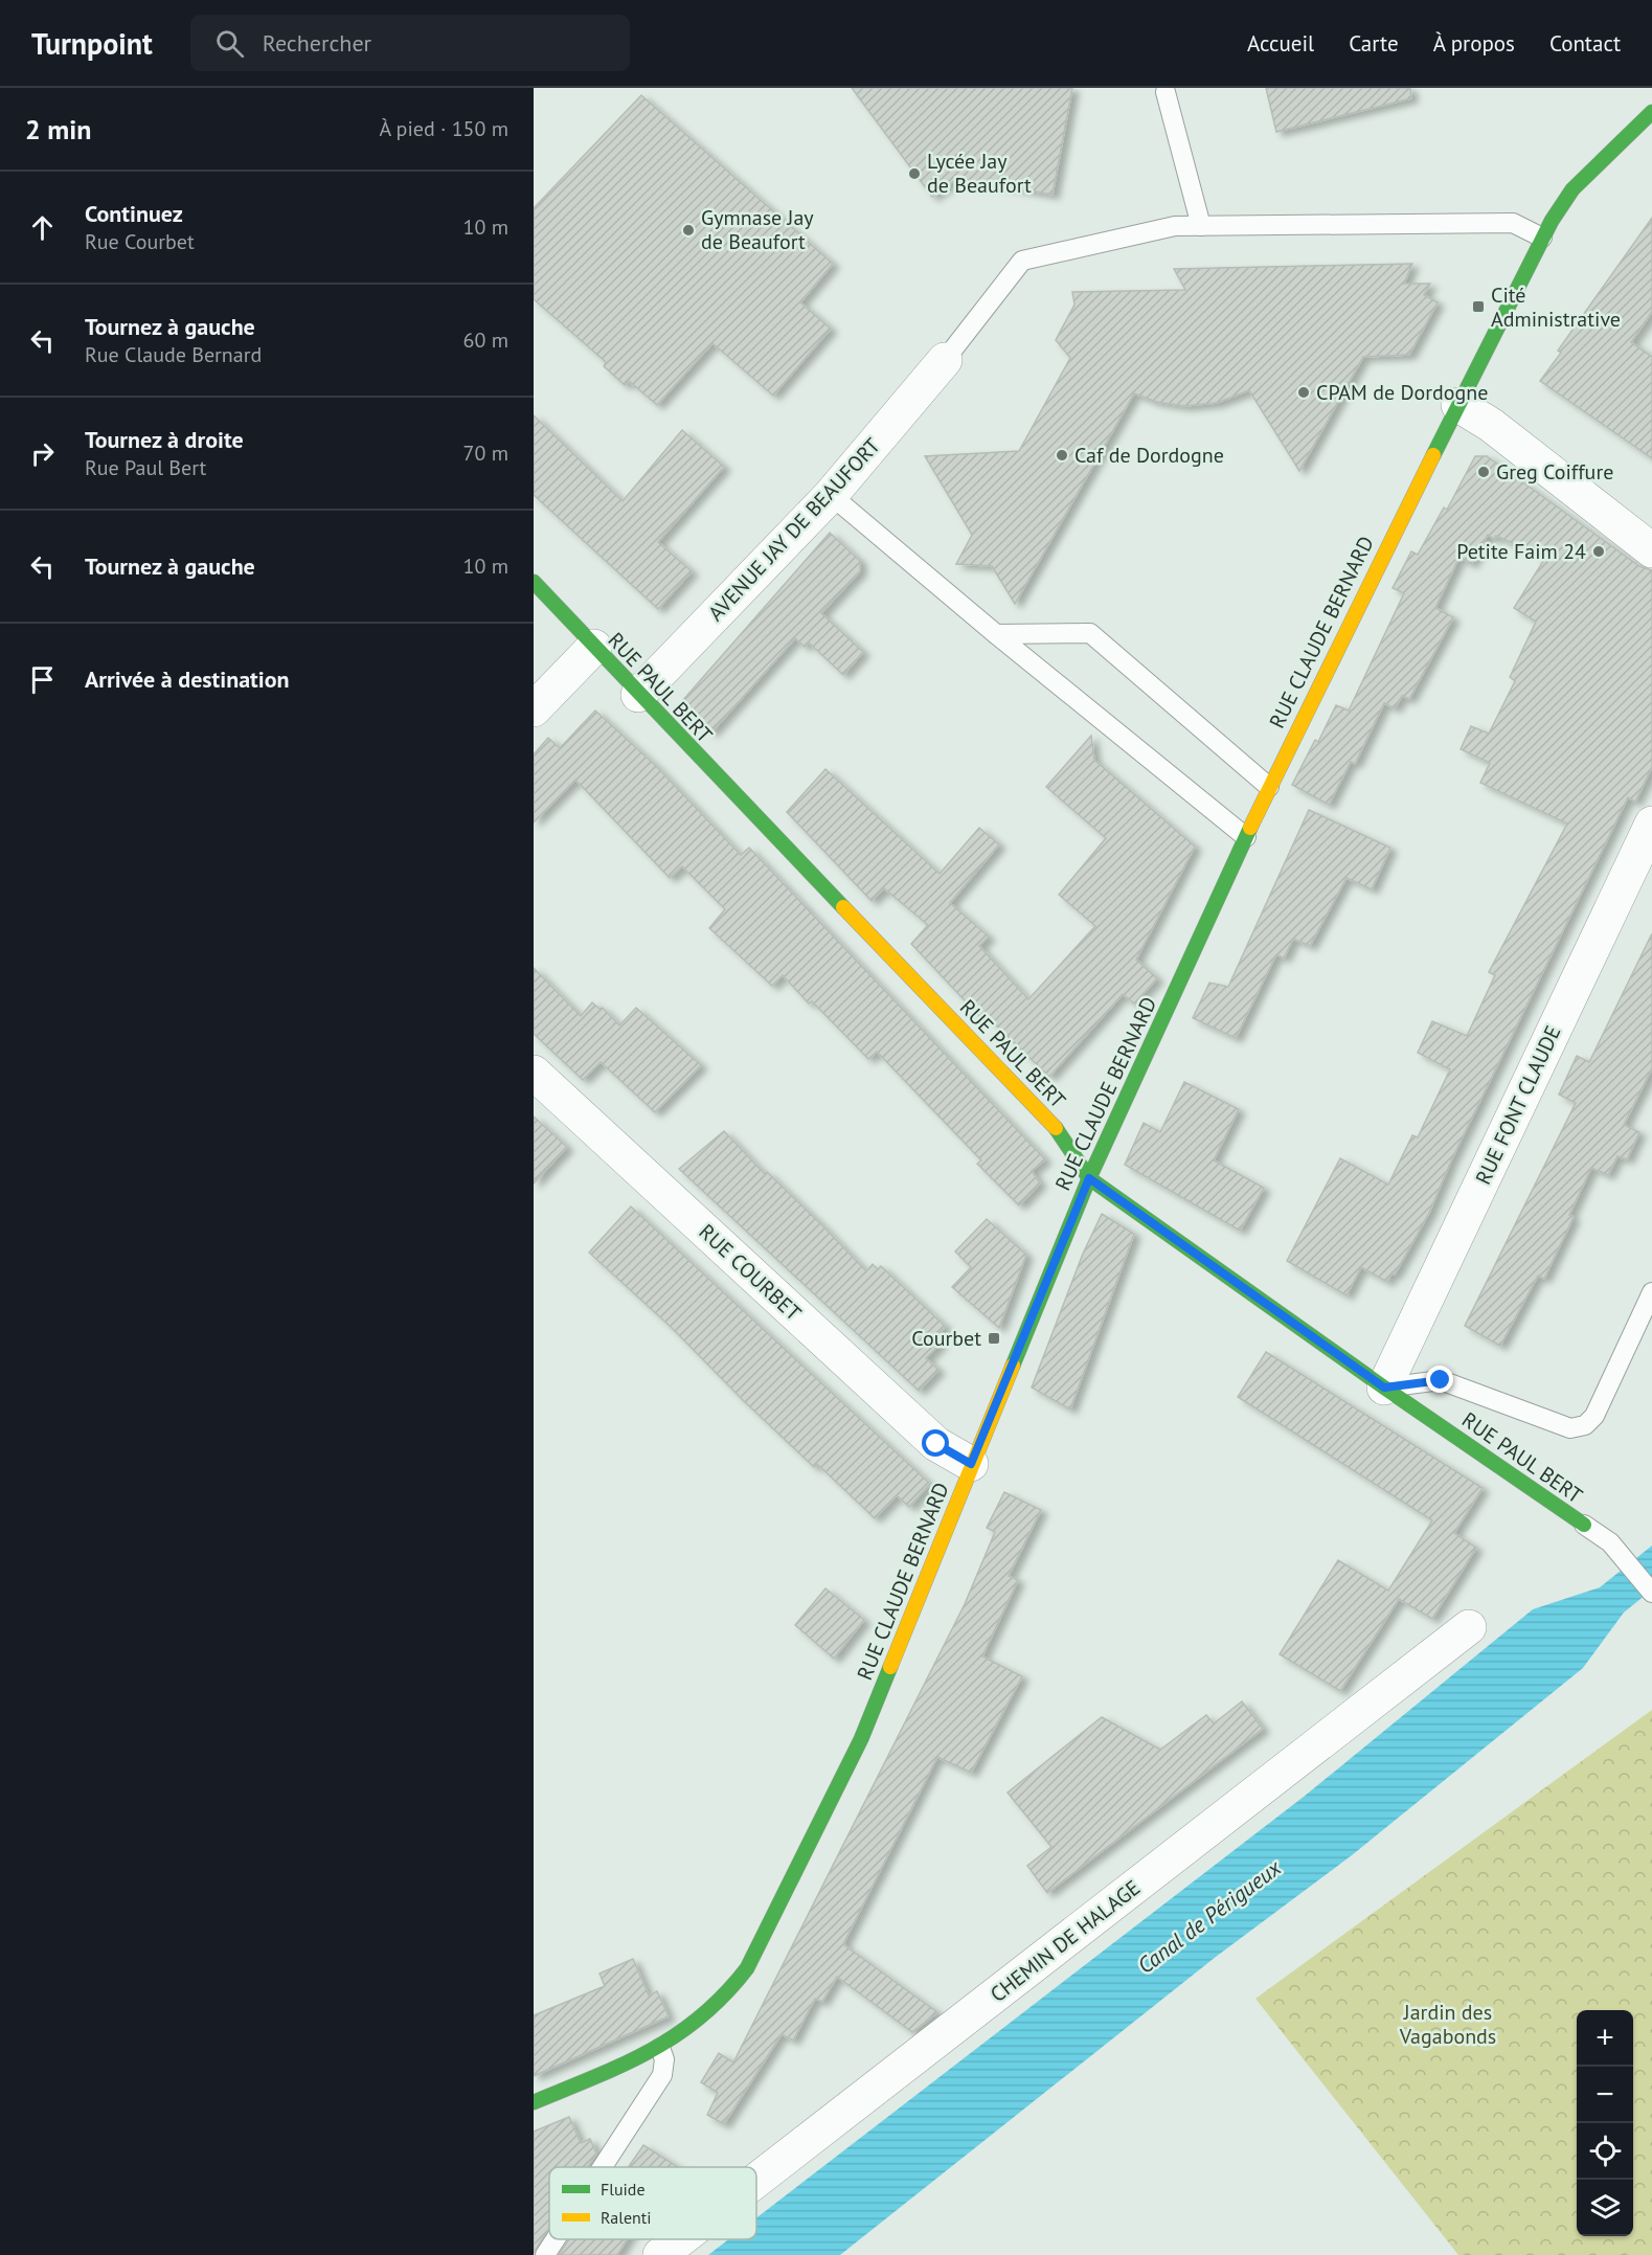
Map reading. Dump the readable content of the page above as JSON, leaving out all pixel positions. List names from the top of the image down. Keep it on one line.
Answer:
{"streets":{"main road":["RUE CLAUDE BERNARD","RUE PAUL BERT"],"street":["AVENUE JAY DE BEAUFORT","RUE FONT CLAUDE","RUE COURBET","CHEMIN DE HALAGE"]},"crossings":[["AVENUE JAY DE BEAUFORT","RUE PAUL BERT"],["RUE CLAUDE BERNARD","RUE PAUL BERT"],["RUE CLAUDE BERNARD","RUE COURBET"],["RUE PAUL BERT","RUE FONT CLAUDE"]],"water":["Canal de Périgueux"],"parks":["Jardin des Vagabonds"],"places":{"other":["Lycée Jay de Beaufort","Gymnase Jay de Beaufort","CPAM de Dordogne","Caf de Dordogne","Greg Coiffure","Petite Faim 24"],"transit":["Cité Administrative","Courbet"]},"legend":["Fluide","Ralenti"],"page":{"header":"Turnpoint","search":"Rechercher","nav":["Accueil","Carte","À propos","Contact"],"heading":["2 min","À pied · 150 m"],"list":[["Continuez","Rue Courbet","10 m"],["Tournez à gauche","Rue Claude Bernard","60 m"],["Tournez à droite","Rue Paul Bert","70 m"],["Tournez à gauche","10 m"],"Arrivée à destination"],"map_buttons":["+","−"]}}
